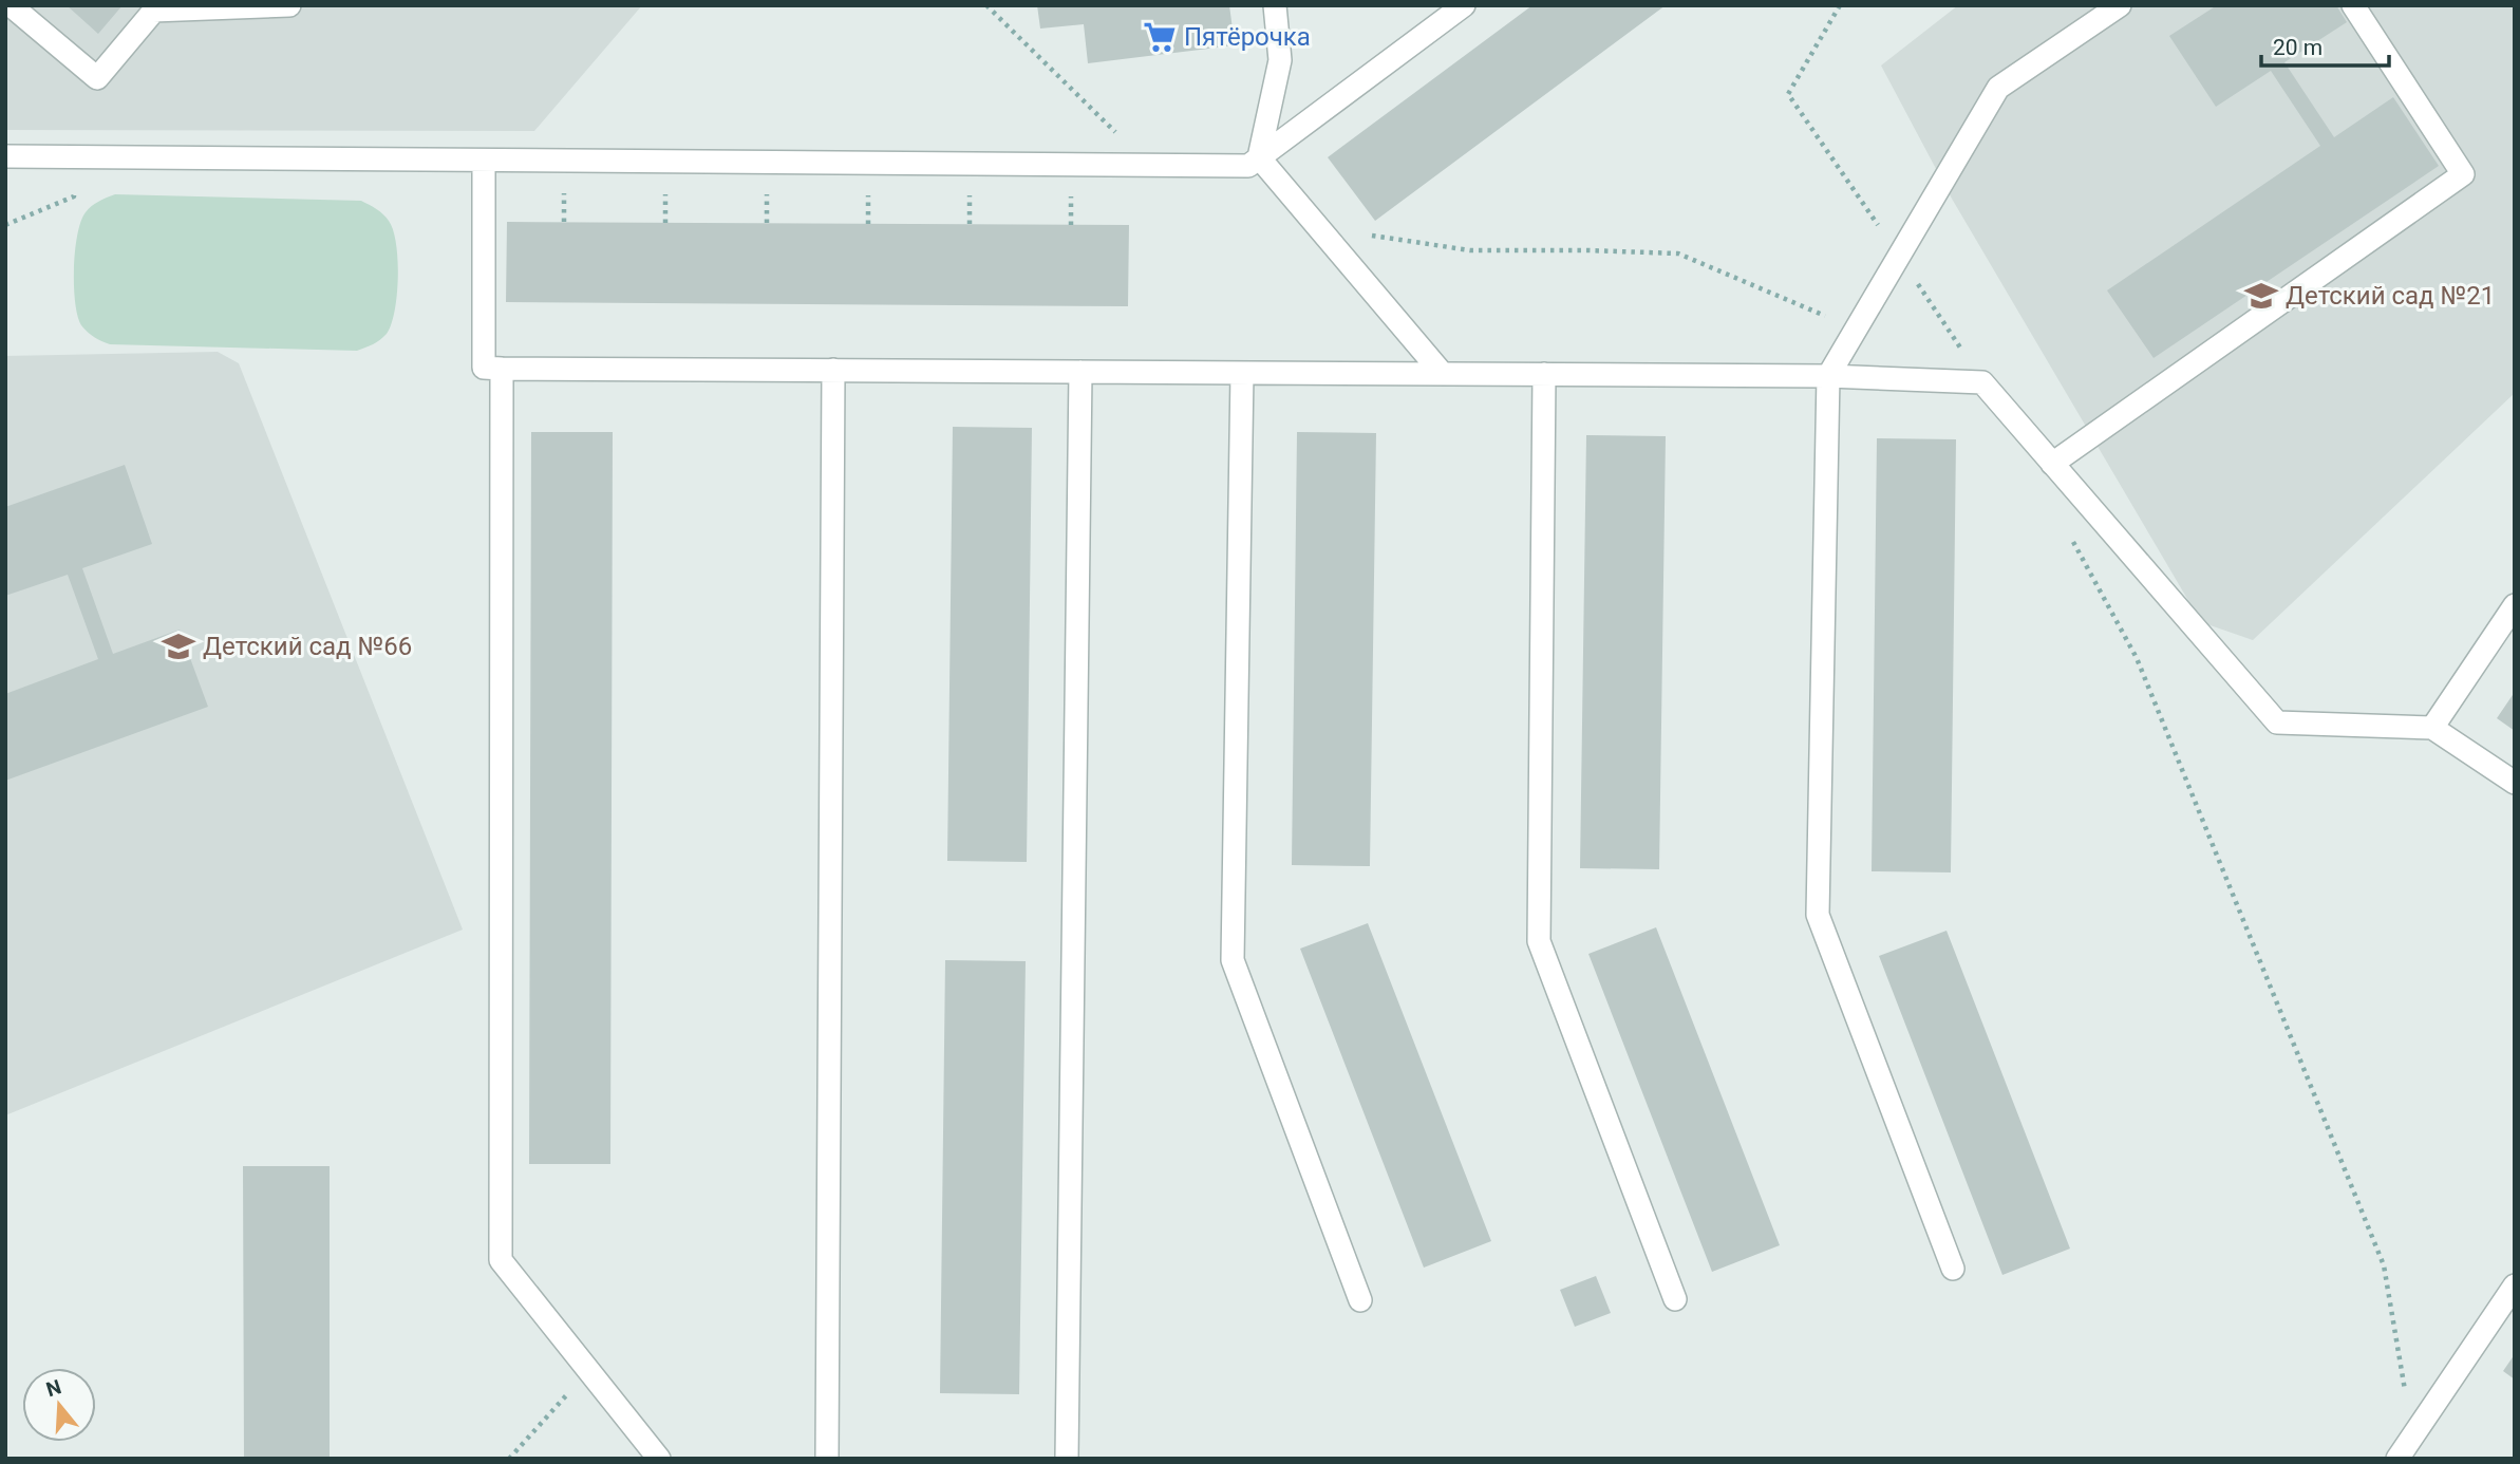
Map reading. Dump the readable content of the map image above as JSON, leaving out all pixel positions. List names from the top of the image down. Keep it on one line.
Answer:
{"places":{"supermarket":["Пятёрочка"],"school or university":["Детский сад №21","Детский сад №66"]},"scale_bar":"20 m","north":"top"}
